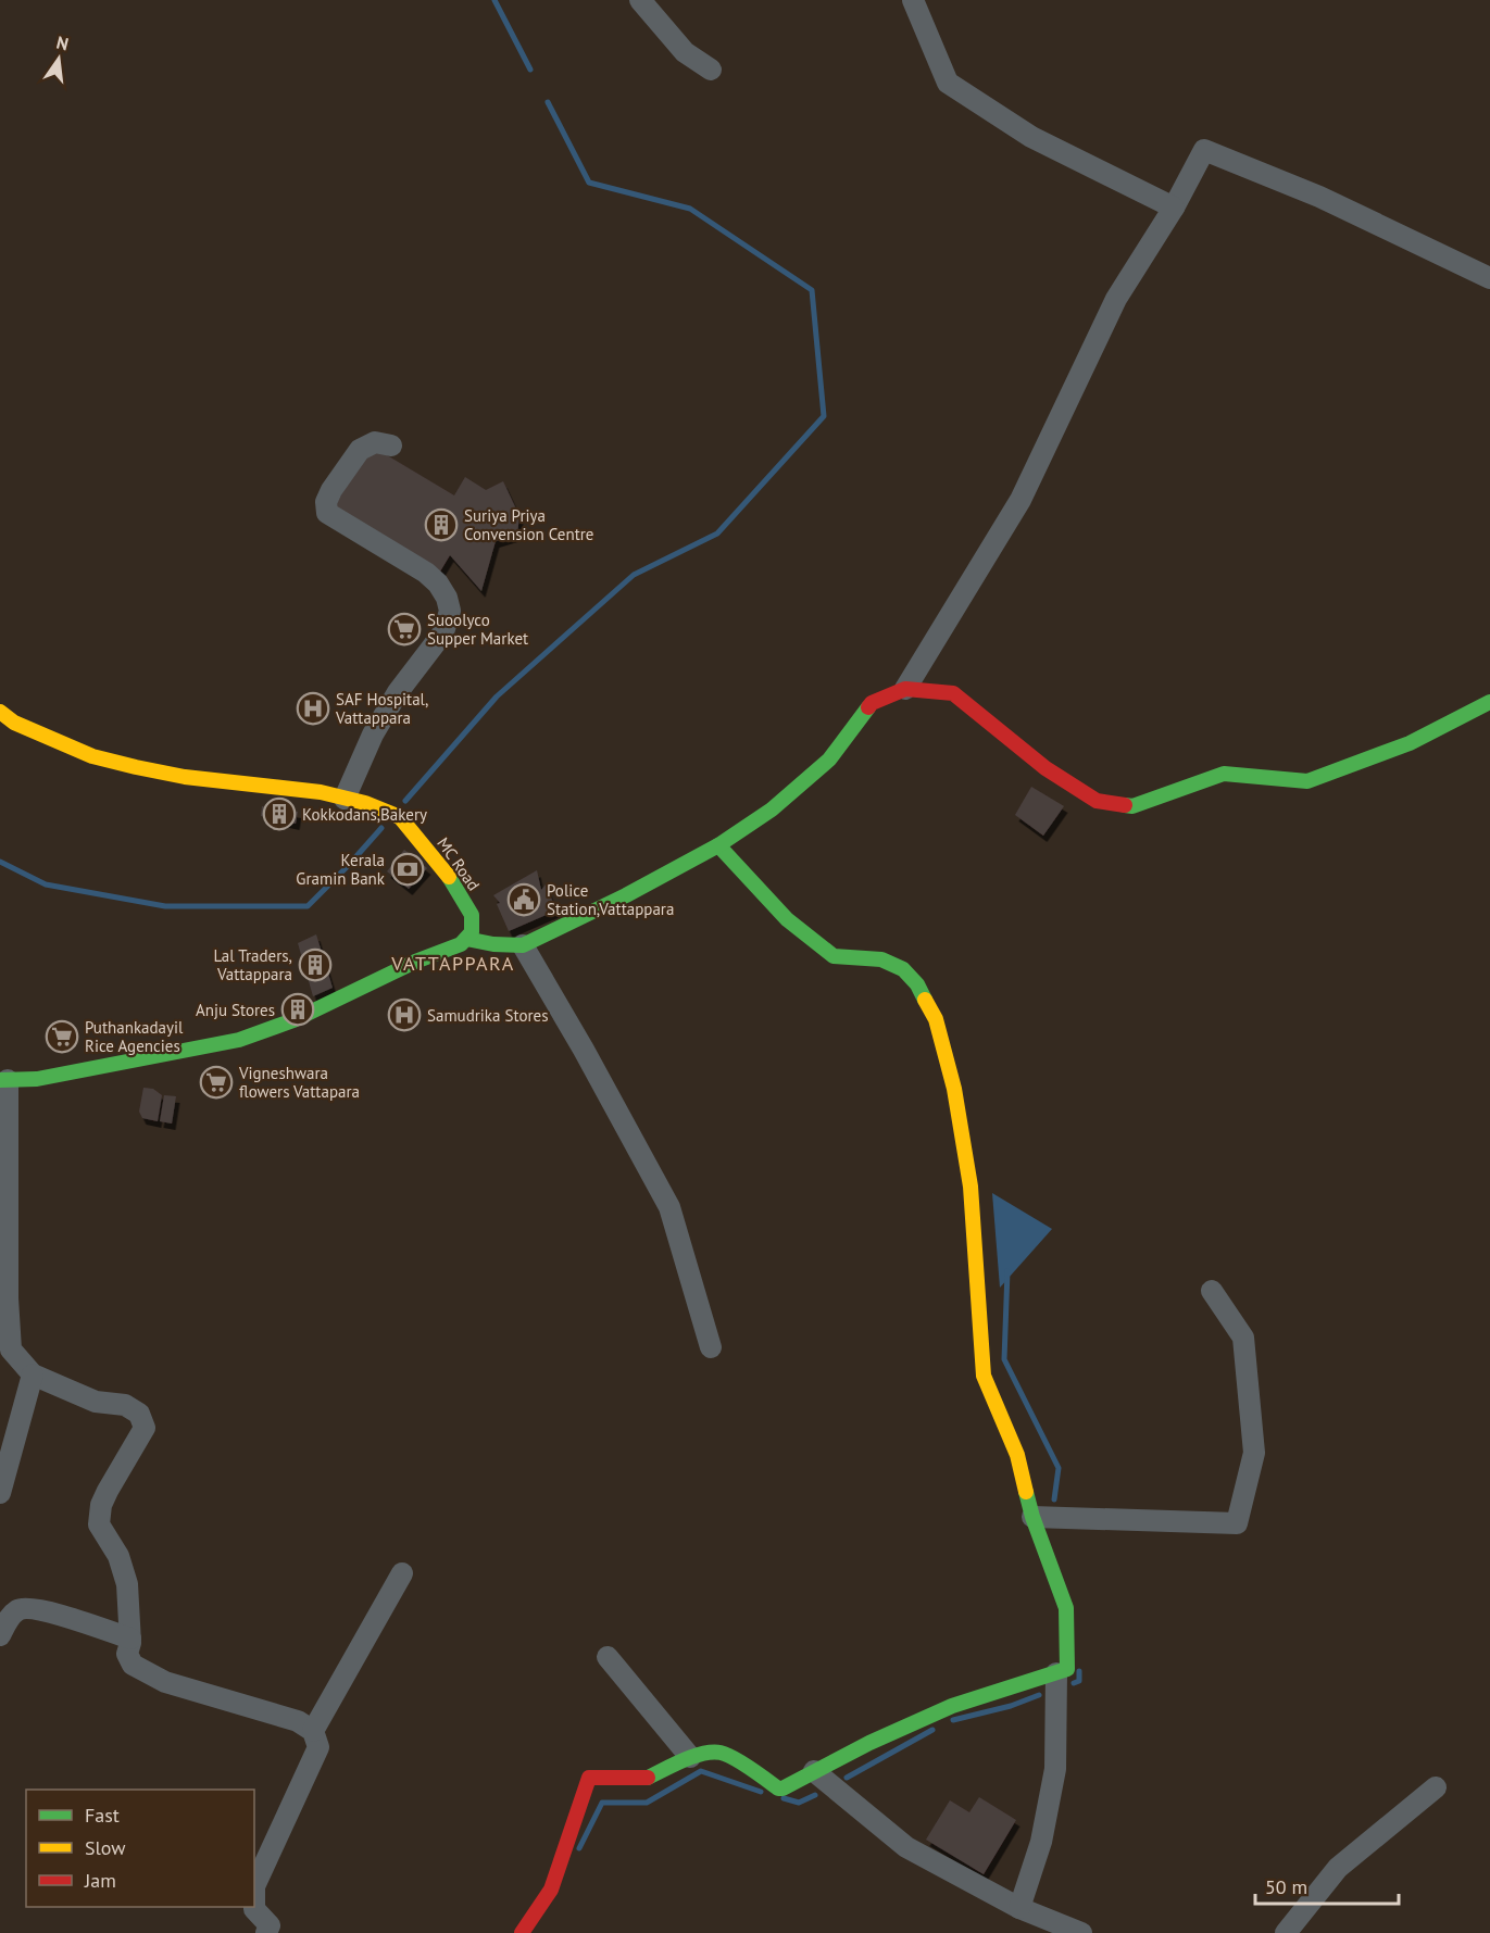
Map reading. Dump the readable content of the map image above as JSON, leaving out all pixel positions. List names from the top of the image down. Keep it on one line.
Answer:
{"streets":{"main road":["MC Road"]},"districts":["VATTAPPARA"],"places":{"building":["Suriya Priya Convension Centre","Kokkodans,Bakery","Lal Traders, Vattappara","Anju Stores"],"supermarket":["Suoolyco Supper Market","Puthankadayil Rice Agencies","Vigneshwara flowers Vattapara"],"hospital":["SAF Hospital, Vattappara","Samudrika Stores"],"bank":["Kerala Gramin Bank"],"public building":["Police Station,Vattappara"]},"legend":["Fast","Slow","Jam"],"scale_bar":"50 m","north":"top"}
